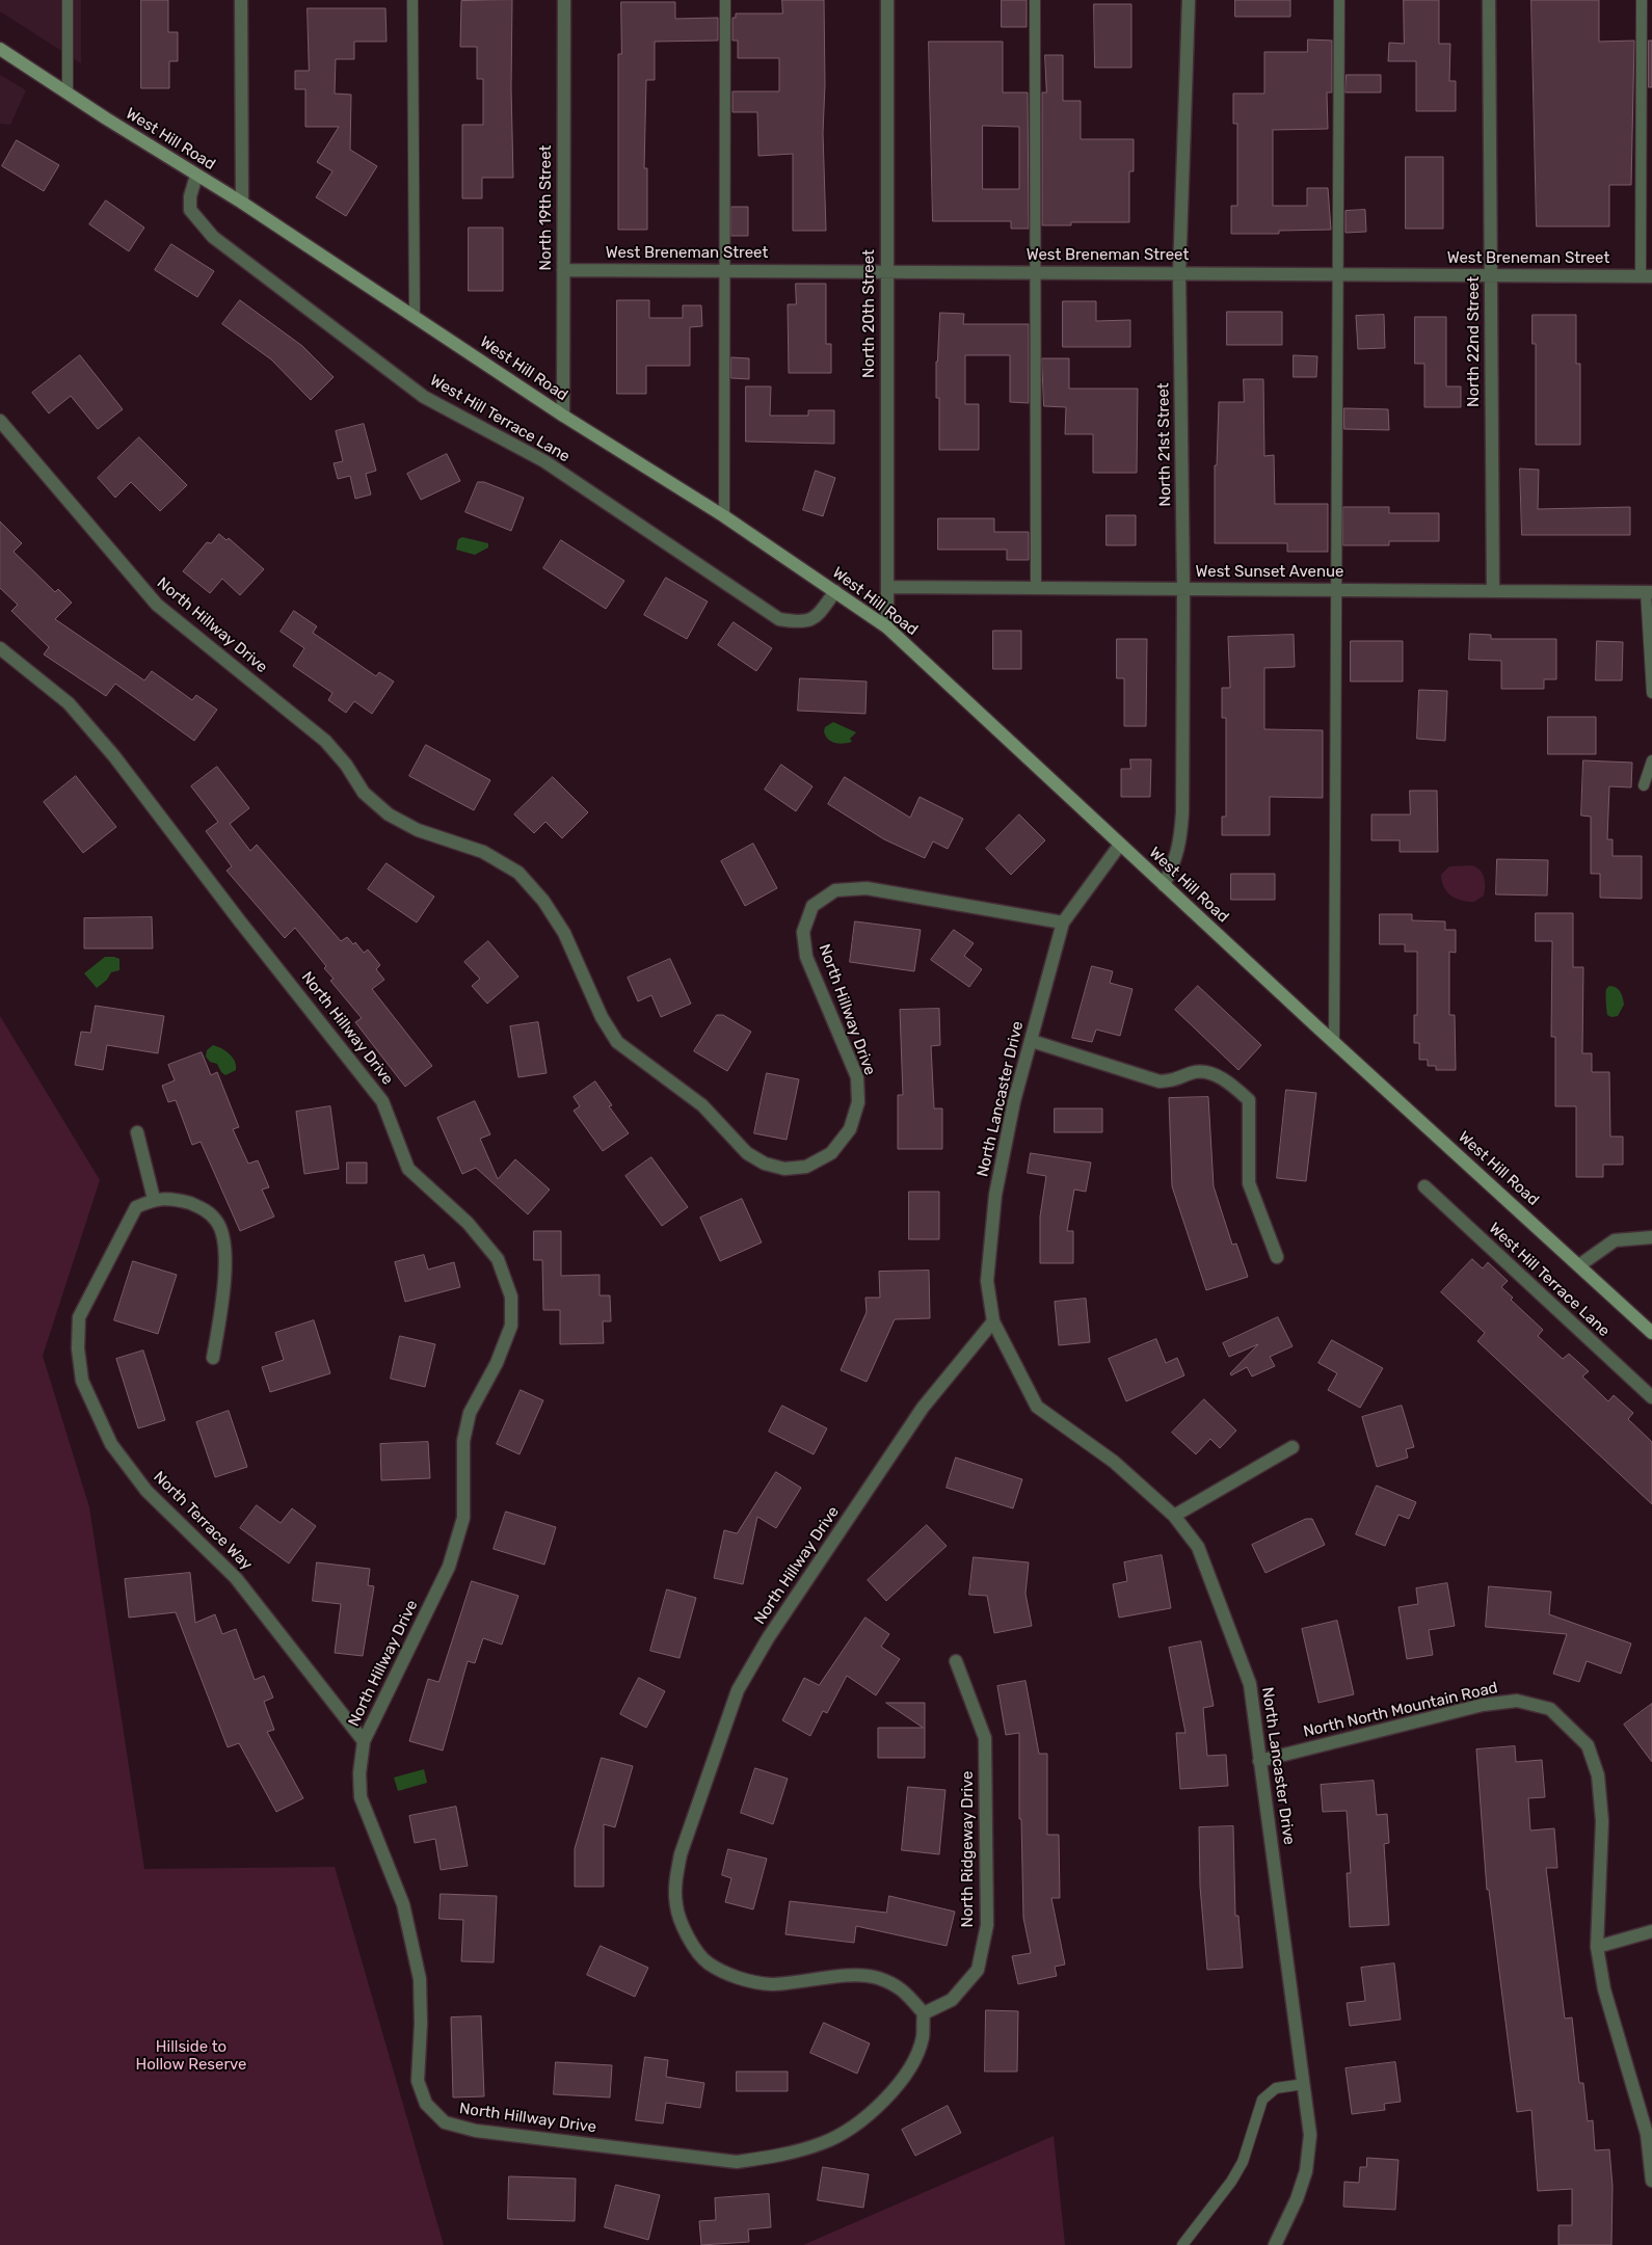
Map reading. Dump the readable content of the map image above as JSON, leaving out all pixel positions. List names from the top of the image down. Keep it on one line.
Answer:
{"streets":{"street":["West Hill Road","North 19th Street","West Breneman Street","North 20th Street","North 22nd Street","West Hill Terrace Lane","North 21st Street","West Sunset Avenue","North Hillway Drive","North Lancaster Drive","North Terrace Way","North North Mountain Road","North Ridgeway Drive"]},"crossings":[["West Hill Road","North 19th Street"],["West Hill Road","North 20th Street"],["West Hill Road","West Hill Terrace Lane"],["West Hill Road","North 21st Street"],["West Hill Road","North Lancaster Drive"],["North 19th Street","West Breneman Street"],["West Breneman Street","North 20th Street"],["West Breneman Street","North 22nd Street"],["West Breneman Street","North 21st Street"],["North 20th Street","West Sunset Avenue"],["North 22nd Street","West Sunset Avenue"],["North 21st Street","West Sunset Avenue"],["North Hillway Drive","North Lancaster Drive"],["North Hillway Drive","North Terrace Way"],["North Hillway Drive","North Ridgeway Drive"],["North Lancaster Drive","North North Mountain Road"]],"parks":["Hillside to Hollow Reserve"]}
